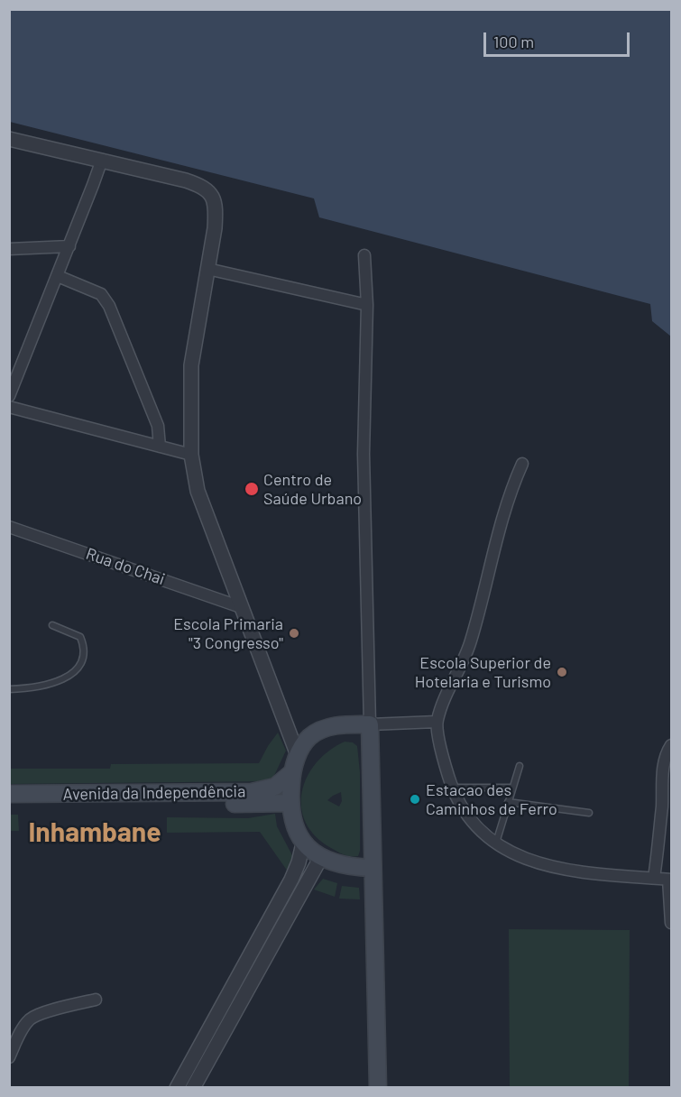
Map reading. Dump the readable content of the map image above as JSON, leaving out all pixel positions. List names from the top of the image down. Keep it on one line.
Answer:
{"streets":{"main road":["Avenida da Independência"],"street":["Rua do Chai"]},"districts":["Inhambane"],"places":["Centro de Saúde Urbano","Escola Primaria \"3 Congresso\"","Escola Superior de Hotelaria e Turismo","Estacao des Caminhos de Ferro"],"scale_bar":"100 m"}
